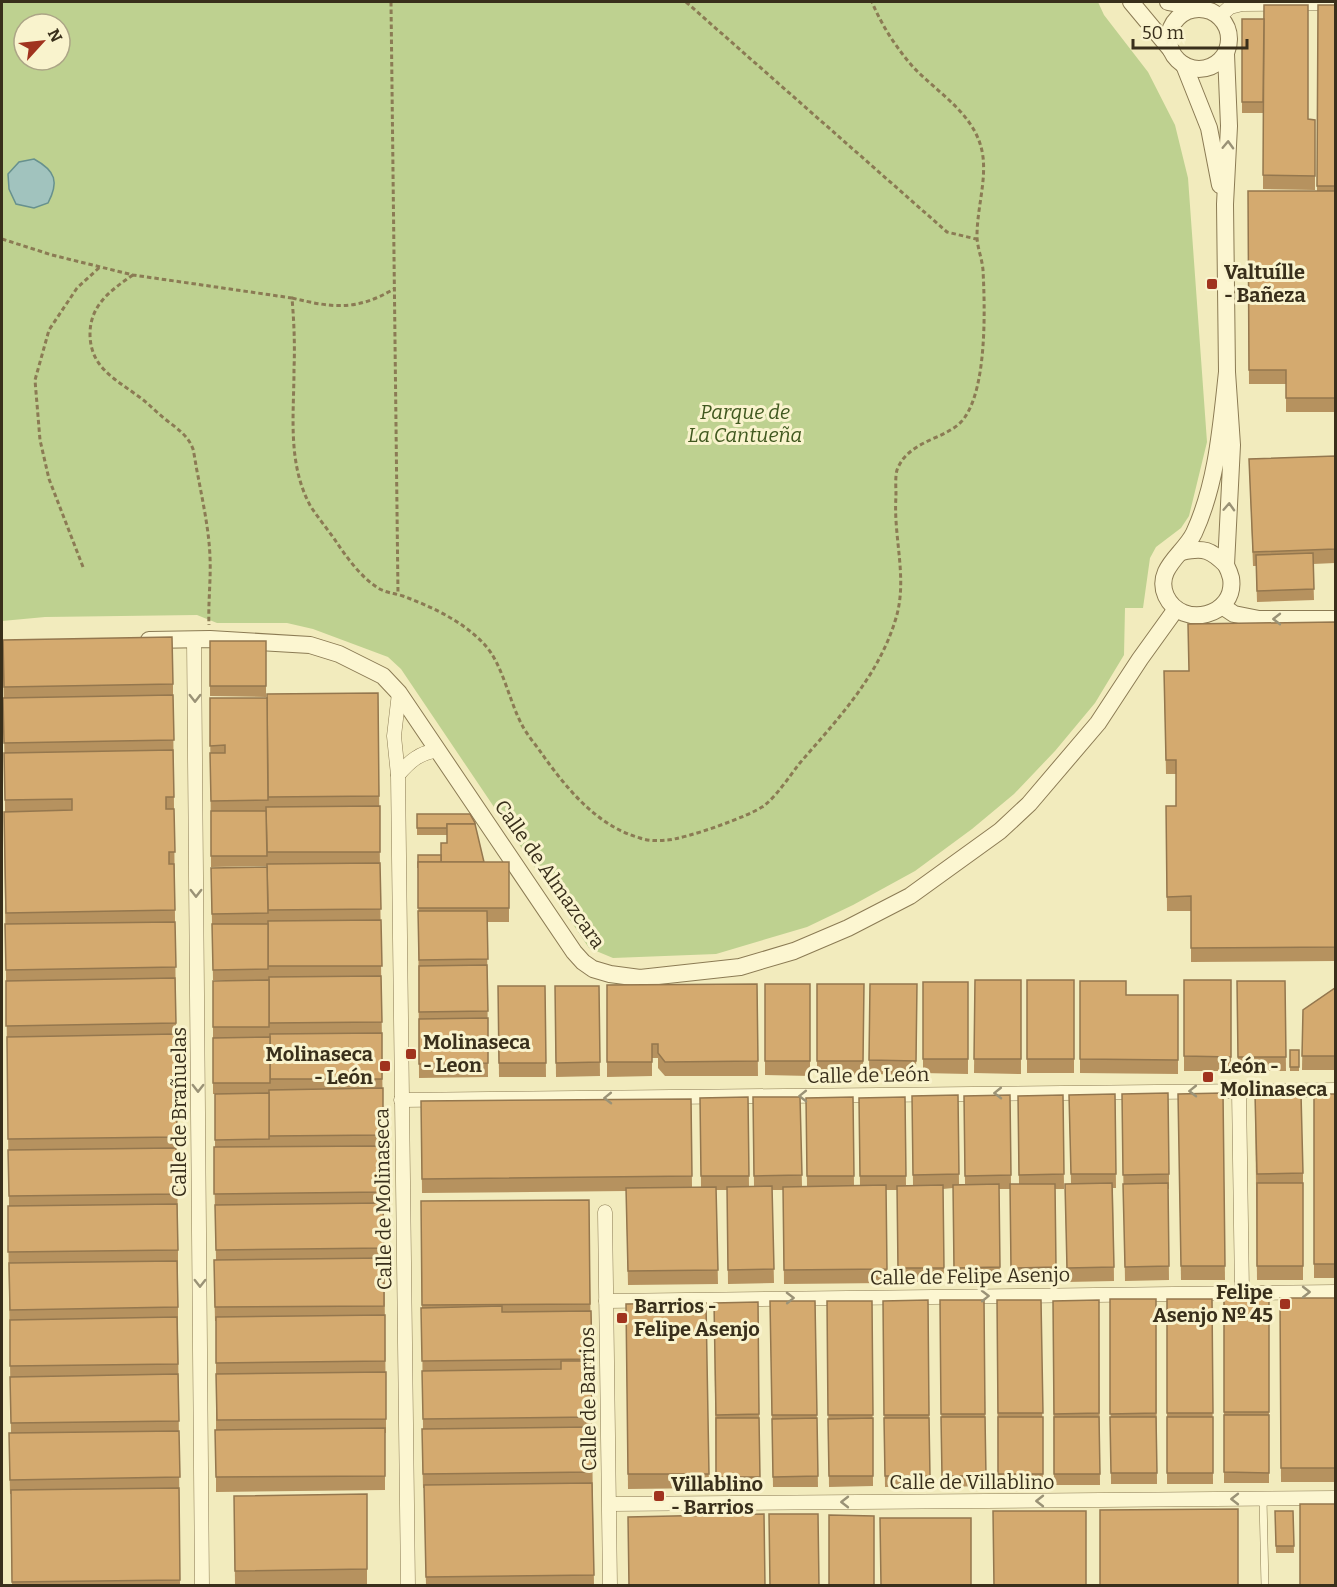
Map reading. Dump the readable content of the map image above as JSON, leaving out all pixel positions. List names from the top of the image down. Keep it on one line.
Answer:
{"streets":{"street":["Calle de Almazcara","Calle de León","Calle de Brañuelas","Calle de Molinaseca","Calle de Felipe Asenjo","Calle de Barrios","Calle de Villablino"]},"crossings":[["Calle de Almazcara","Calle de Brañuelas"],["Calle de Almazcara","Calle de Molinaseca"],["Calle de León","Calle de Molinaseca"],["Calle de Felipe Asenjo","Calle de Barrios"],["Calle de Barrios","Calle de Villablino"]],"one_way":["Calle de León","Calle de Brañuelas","Calle de Felipe Asenjo","Calle de Villablino"],"parks":["Parque de La Cantueña"],"places":{"transit":["Valtuílle - Bañeza","Molinaseca - Leon","Molinaseca - León","León - Molinaseca","Felipe Asenjo Nº 45","Barrios - Felipe Asenjo","Villablino - Barrios"]},"scale_bar":"50 m","north":"top right"}
